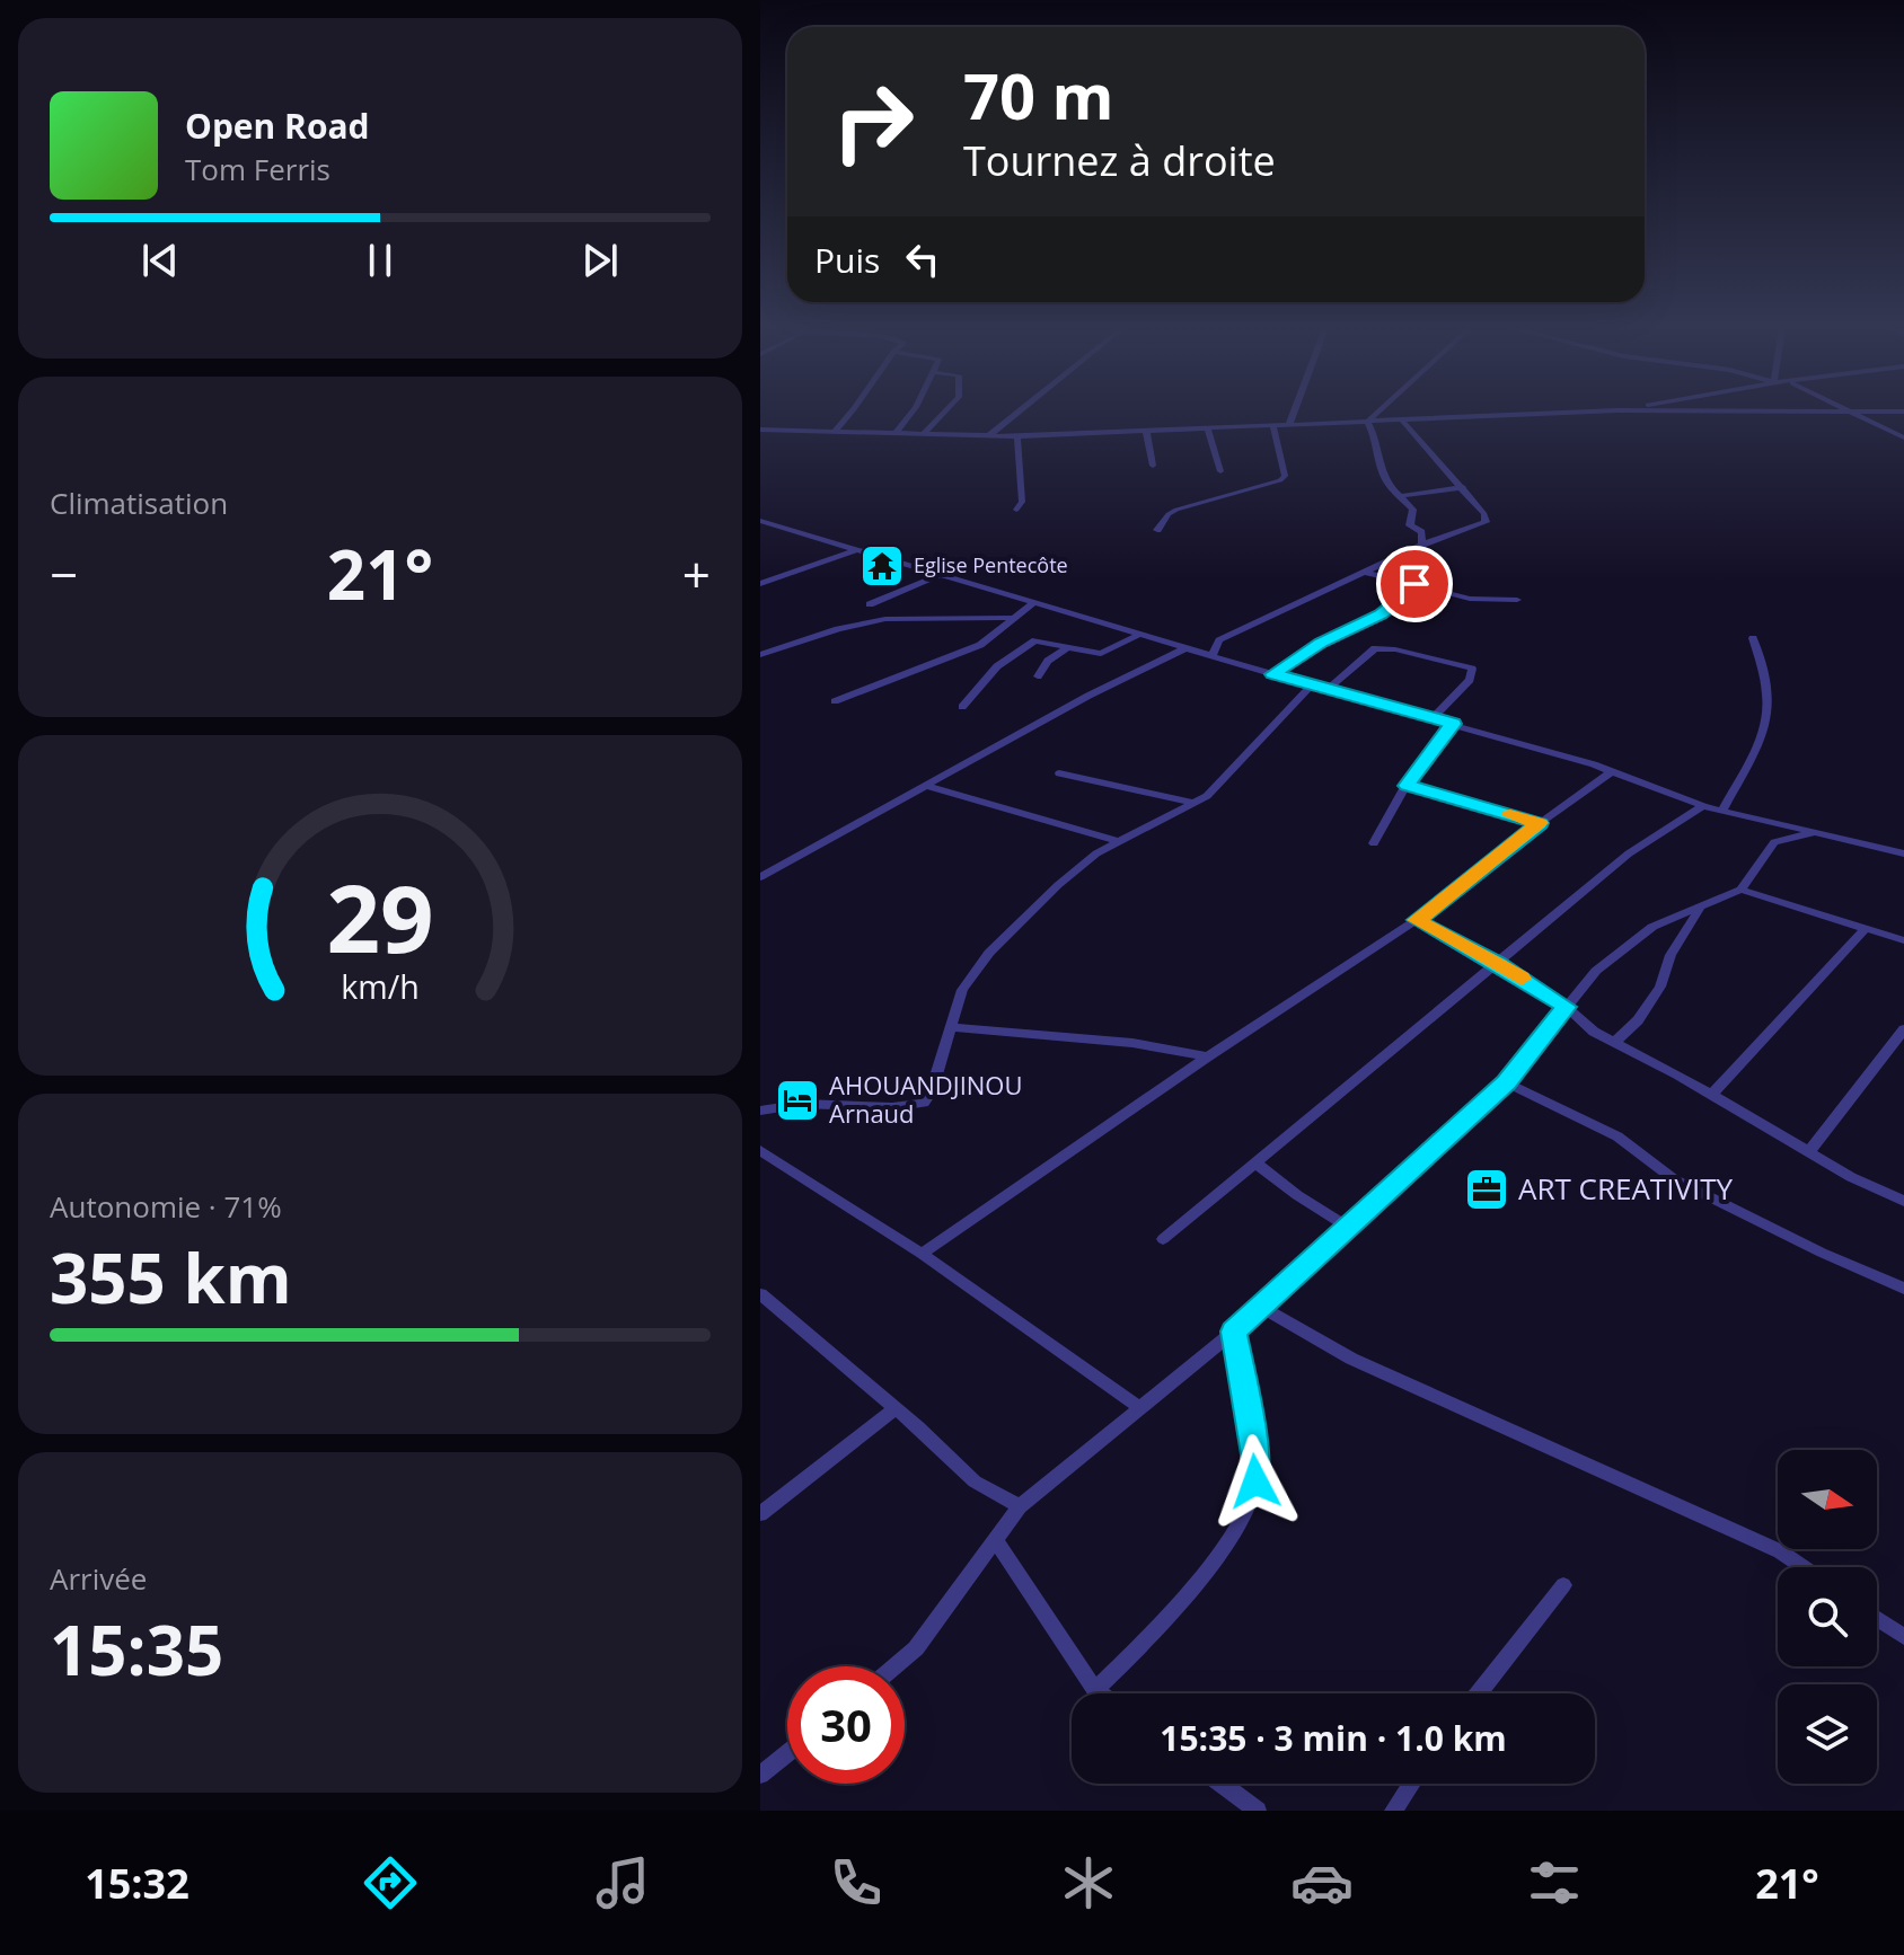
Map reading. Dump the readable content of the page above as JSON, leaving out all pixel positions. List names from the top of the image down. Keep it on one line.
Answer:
{"places":{"temple":["Eglise Pentecôte"],"hotel":["AHOUANDJINOU Arnaud"],"office":["ART CREATIVITY"]},"north":"right","page":{"turn":["70 m","Tournez à droite"],"song":["Open Road","Tom Ferris"],"then":"Puis","tile":["Climatisation",["Autonomie · 71%","355 km"],["Arrivée","15:35"]],"heat":["−","21°","+"],"limit":"30","trip":"15:35 · 3 min · 1.0 km","tabs":["15:32","21°"],"gauge":["29","km/h"]}}
